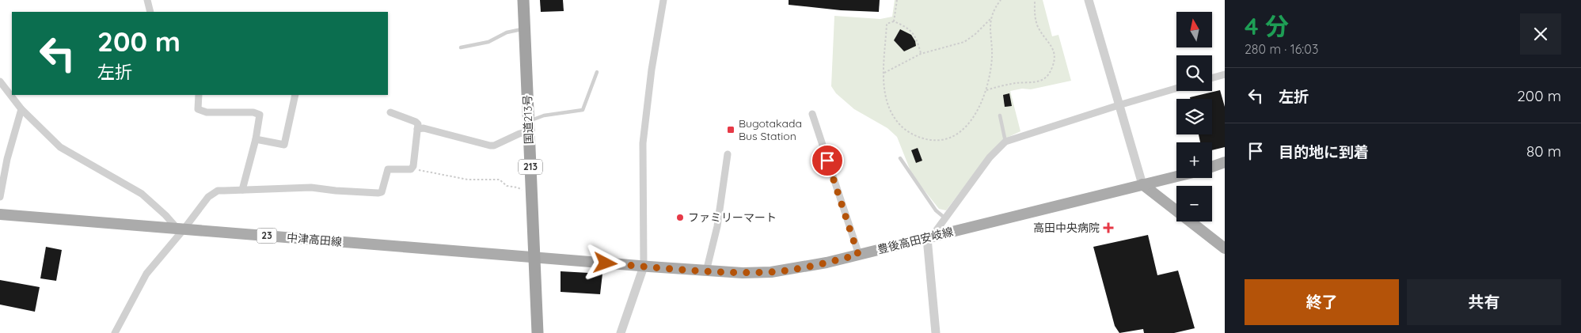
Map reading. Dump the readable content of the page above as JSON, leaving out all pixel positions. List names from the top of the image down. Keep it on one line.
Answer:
{"streets":{"highway":["国道213号","213"],"main road":["23","中津高田線","豊後高田安岐線"]},"crossings":[["国道213号","中津高田線"],["国道213号","豊後高田安岐線"],["中津高田線","豊後高田安岐線"]],"places":{"transit":["Bugotakada Bus Station"],"other":["ファミリーマート"],"health":["高田中央病院"]},"north":"top","page":{"heading":["4 分","280 m · 16:03"],"map_buttons":["+","−"],"turn":["200 m","左折"],"list":[{"name":"左折","value":"200 m"},{"name":"目的地に到着","value":"80 m"}],"buttons":["終了","共有"]}}
